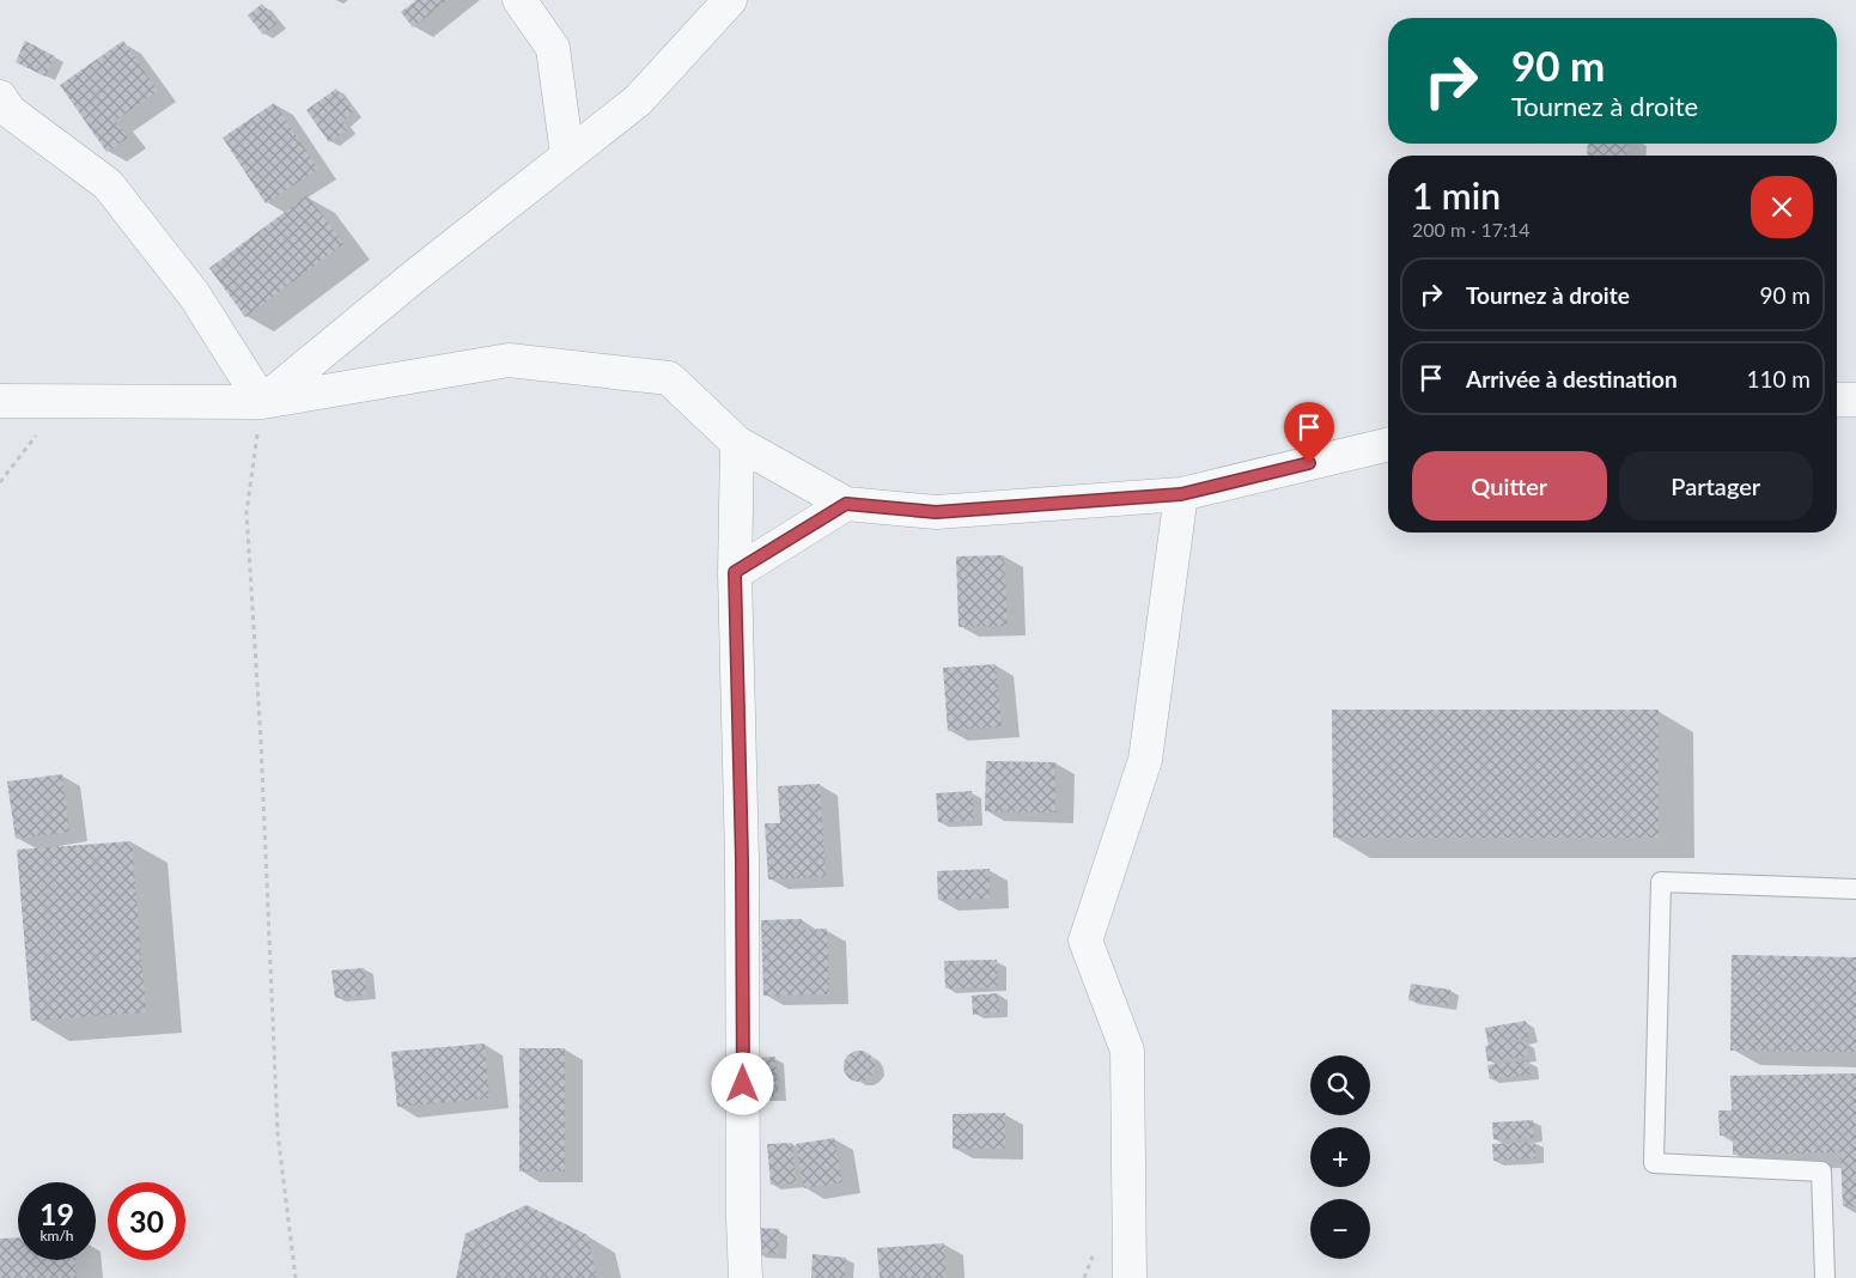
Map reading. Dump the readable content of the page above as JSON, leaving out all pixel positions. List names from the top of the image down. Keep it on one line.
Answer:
{"page":{"turn":["90 m","Tournez à droite"],"heading":["1 min","200 m · 17:14"],"list":[{"name":"Tournez à droite","value":"90 m"},{"name":"Arrivée à destination","value":"110 m"}],"buttons":["Quitter","Partager"],"map_buttons":["+","−"],"speed":"19 km/h","limit":"30"}}
